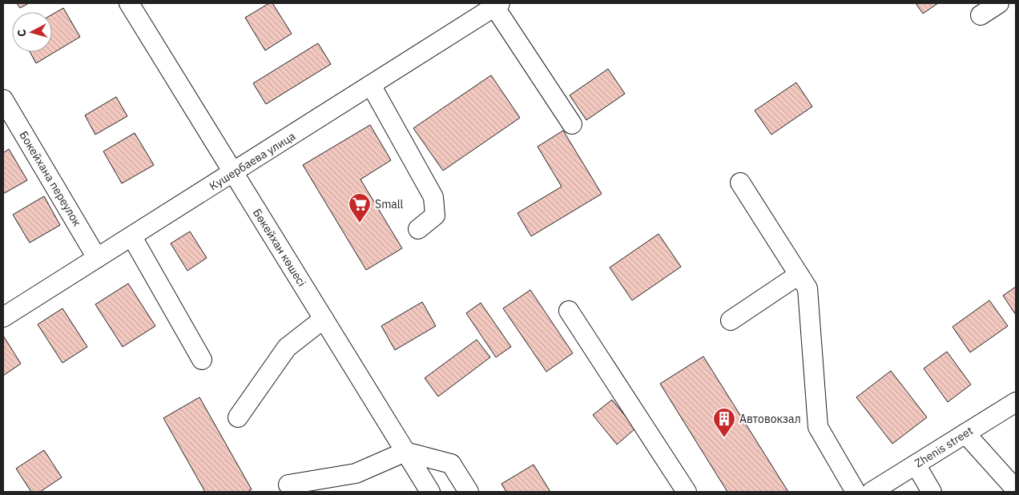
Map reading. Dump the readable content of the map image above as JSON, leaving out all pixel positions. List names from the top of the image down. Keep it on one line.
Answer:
{"streets":{"street":["Кушербаева улица","Бокейхана переулок","Бөкейхан көшесі","Zhenis street"]},"crossings":[["Кушербаева улица","Бокейхана переулок"],["Кушербаева улица","Бөкейхан көшесі"]],"places":{"supermarket":["Small"],"building":["Автовокзал"]},"north":"left"}
